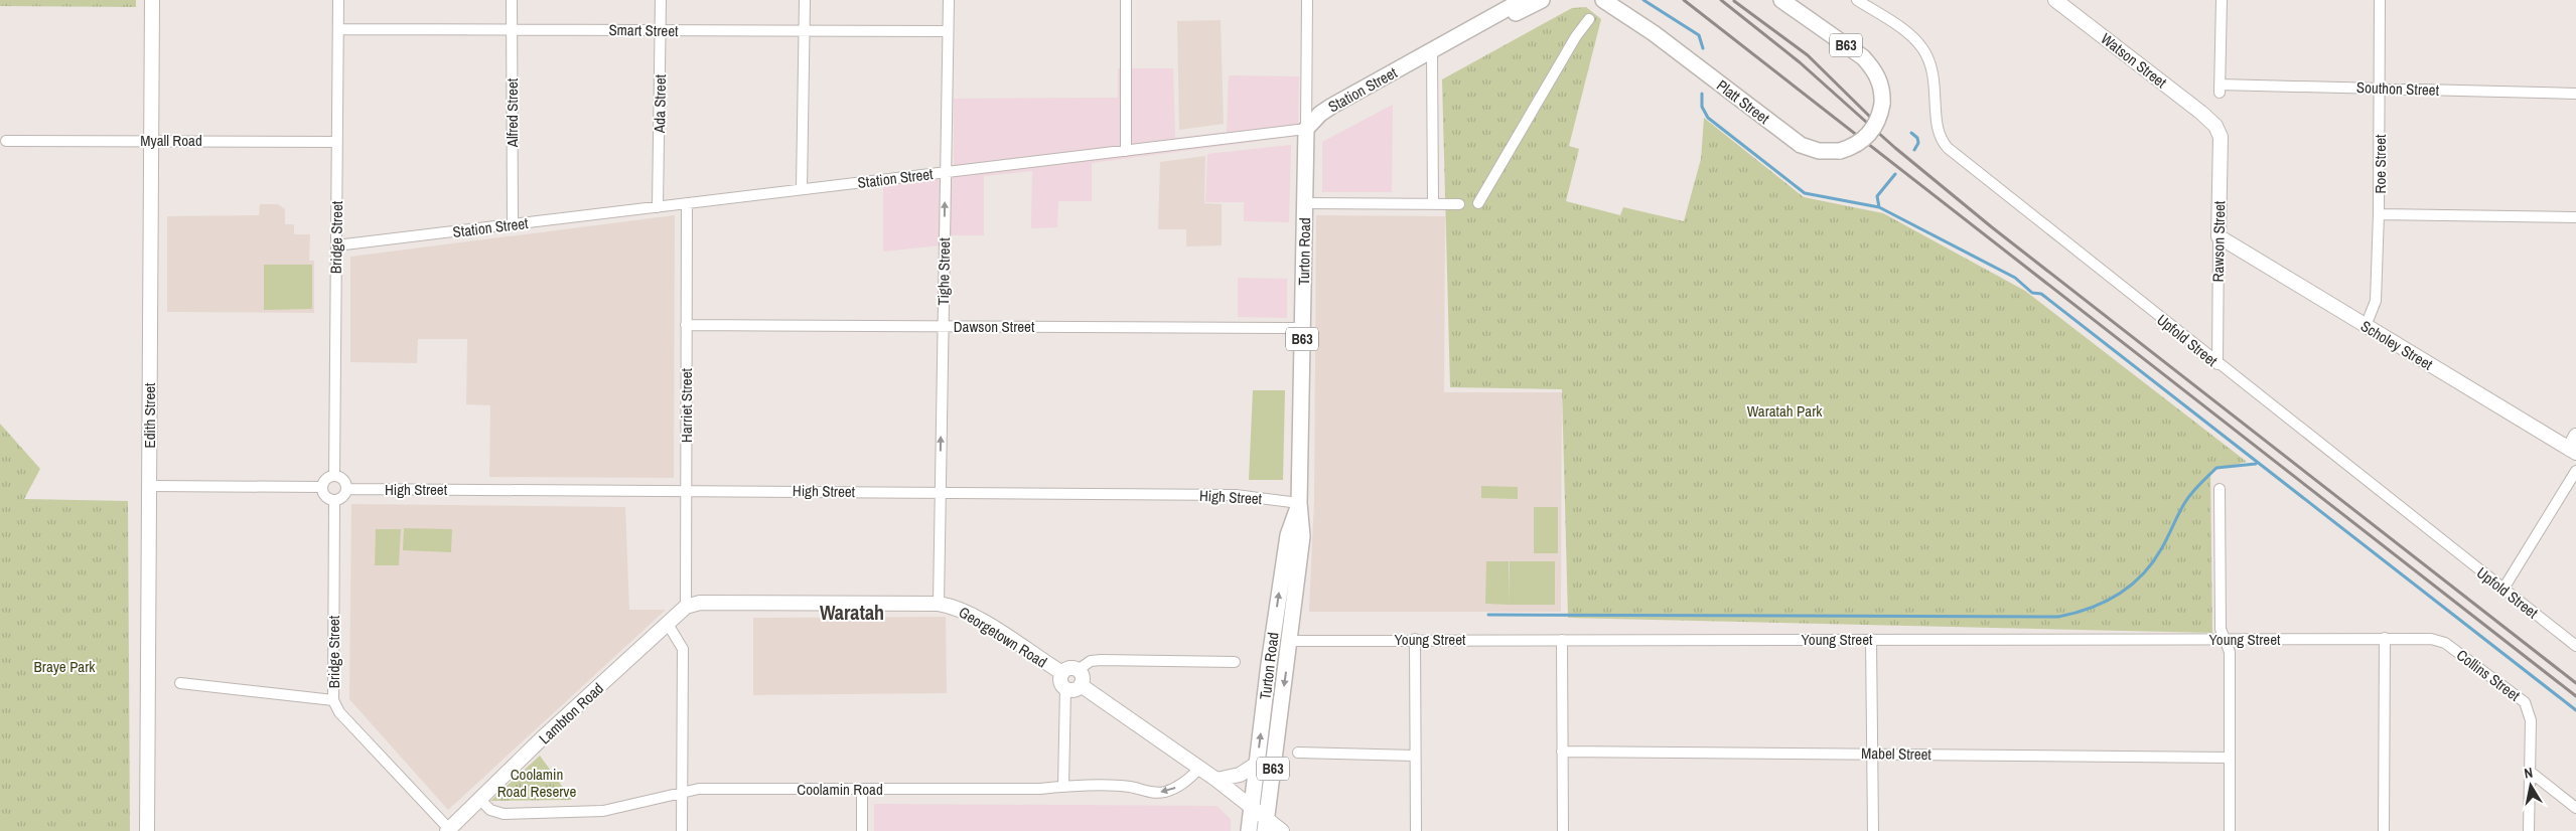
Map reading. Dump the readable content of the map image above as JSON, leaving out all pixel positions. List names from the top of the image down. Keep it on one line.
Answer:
{"streets":{"main road":["B63","Station Street","Platt Street","Turton Road"],"street":["Smart Street","Watson Street","Southon Street","Ada Street","Alfred Street","Myall Road","Roe Street","Bridge Street","Rawson Street","Tighe Street","Dawson Street","Upfold Street","Scholey Street","Harriet Street","Edith Street","High Street","Georgetown Road","Young Street","Collins Street","Lambton Road","Mabel Street","Coolamin Road"]},"crossings":[["Smart Street","Ada Street"],["Smart Street","Alfred Street"],["Smart Street","Bridge Street"],["Smart Street","Tighe Street"],["Watson Street","Rawson Street"],["Southon Street","Roe Street"],["Station Street","Ada Street"],["Station Street","Alfred Street"],["Station Street","Bridge Street"],["Station Street","Turton Road"],["Station Street","Tighe Street"],["Station Street","Harriet Street"],["Myall Road","Bridge Street"],["Myall Road","Edith Street"],["Roe Street","Scholey Street"],["Bridge Street","High Street"],["Bridge Street","Lambton Road"],["Rawson Street","Upfold Street"],["Rawson Street","Scholey Street"],["Turton Road","Dawson Street"],["Turton Road","High Street"],["Turton Road","Young Street"],["Tighe Street","Dawson Street"],["Tighe Street","High Street"],["Tighe Street","Georgetown Road"],["Dawson Street","Harriet Street"],["Harriet Street","High Street"],["Harriet Street","Georgetown Road"],["Harriet Street","Lambton Road"],["Georgetown Road","Lambton Road"],["Young Street","Collins Street"],["Lambton Road","Coolamin Road"]],"one_way":["Tighe Street"],"districts":["Waratah"],"parks":["Waratah Park","Braye Park","Coolamin Road Reserve"],"north":"top"}
